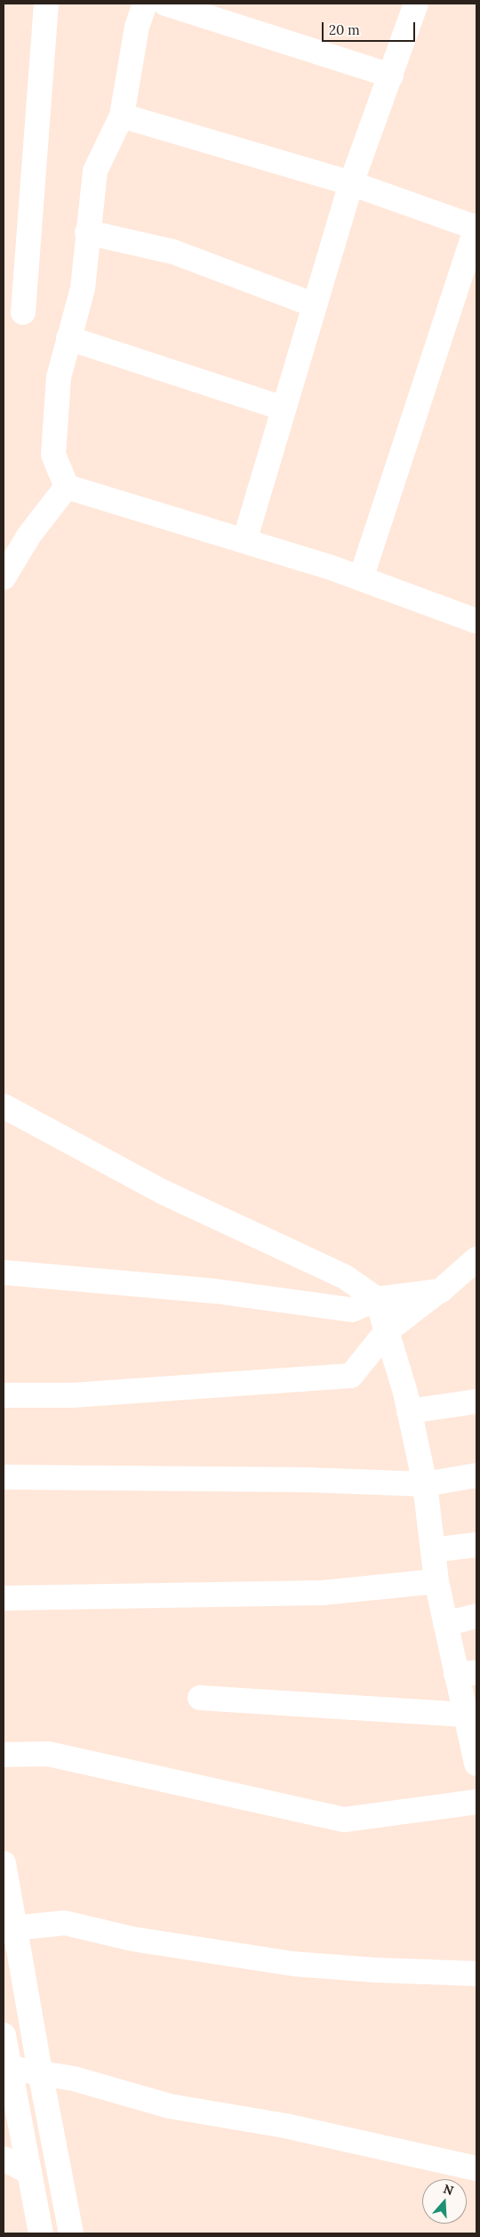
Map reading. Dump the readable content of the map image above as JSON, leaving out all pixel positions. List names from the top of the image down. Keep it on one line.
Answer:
{"scale_bar":"20 m","north":"top"}
